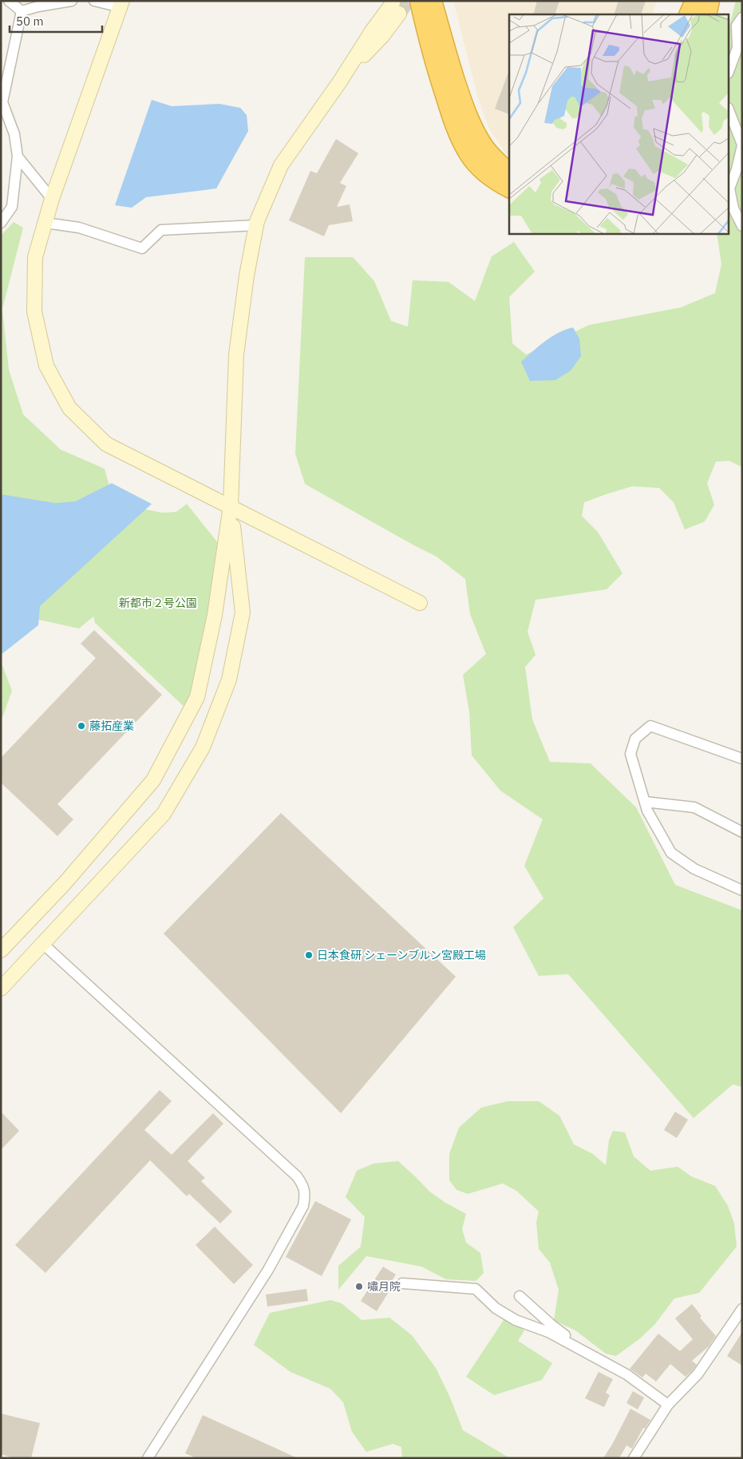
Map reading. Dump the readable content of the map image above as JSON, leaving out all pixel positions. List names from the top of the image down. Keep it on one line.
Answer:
{"parks":["新都市２号公園"],"places":["藤拓産業","日本食研 シェーンブルン宮殿工場","嘯月院"],"scale_bar":"50 m"}
